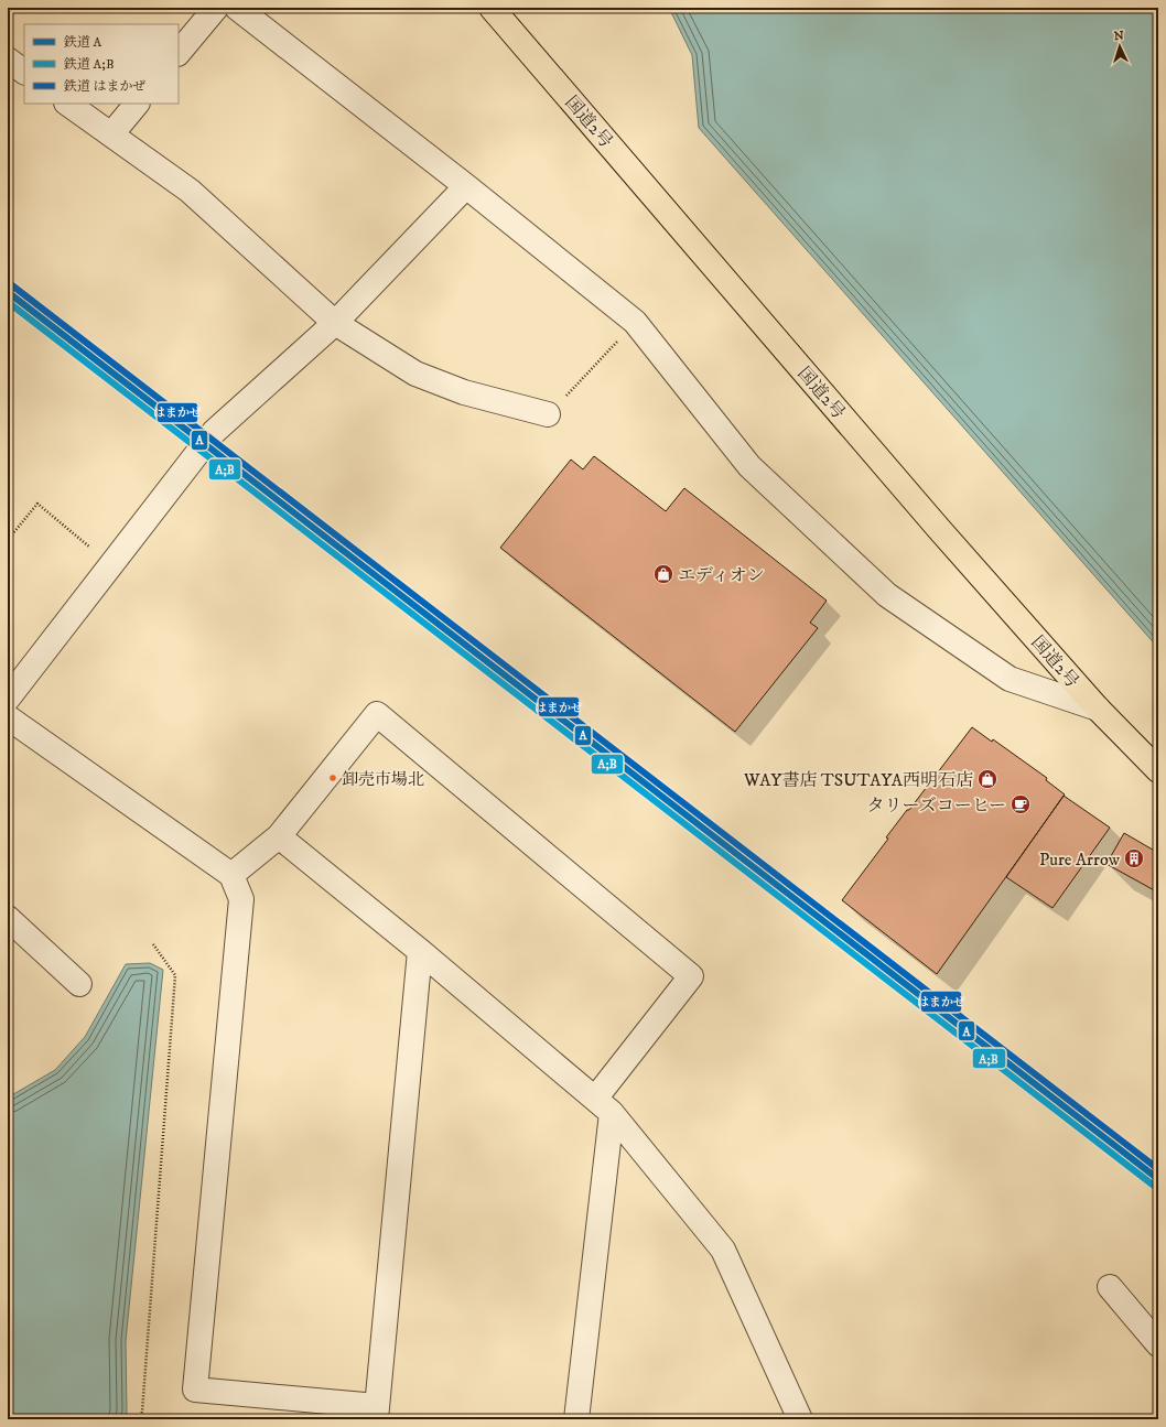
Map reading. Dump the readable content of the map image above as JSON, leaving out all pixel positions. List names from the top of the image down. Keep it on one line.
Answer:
{"streets":{"highway":["国道2号"]},"places":{"shop":["エディオン","WAY書店 TSUTAYA西明石店"],"other":["卸売市場北"],"cafe":["タリーズコーヒー"],"building":["Pure Arrow"]},"lines":["rail line はまかぜ","rail line A","rail line A;B"],"legend":["鉄道 A","鉄道 A;B","鉄道 はまかぜ"],"north":"top"}
